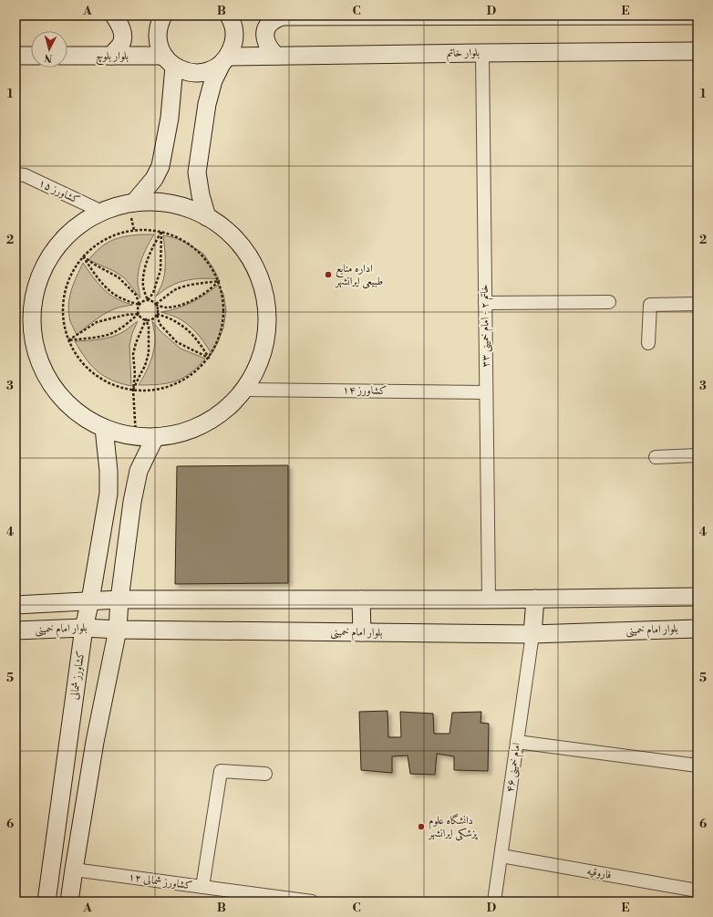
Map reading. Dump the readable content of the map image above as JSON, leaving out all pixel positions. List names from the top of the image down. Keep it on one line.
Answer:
{"streets":{"main road":["بلوار خاتم","بلوار بلوچ","بلوار امام خمینی","کشاورز شمالی"],"street":["کشاورز ۱۵","خاتم ۲ - امام خمینی ۳۳","کشاورز ۱۴","امام خمینی ۴۶","فاروقیه","کشاورز شمالی ۱۲"]},"crossings":[["بلوار خاتم","بلوار بلوچ"],["بلوار خاتم","خاتم ۲ - امام خمینی ۳۳"],["خاتم ۲ - امام خمینی ۳۳","کشاورز ۱۴"],["بلوار امام خمینی","کشاورز شمالی"],["بلوار امام خمینی","امام خمینی ۴۶"],["امام خمینی ۴۶","فاروقیه"]],"places":["اداره منابع طبیعی ایرانشهر","دانشگاه علوم پزشکی ایرانشهر"],"north":"bottom","grid":{"columns":["A","B","C","D","E"],"rows":["1","2","3","4","5","6"]}}
